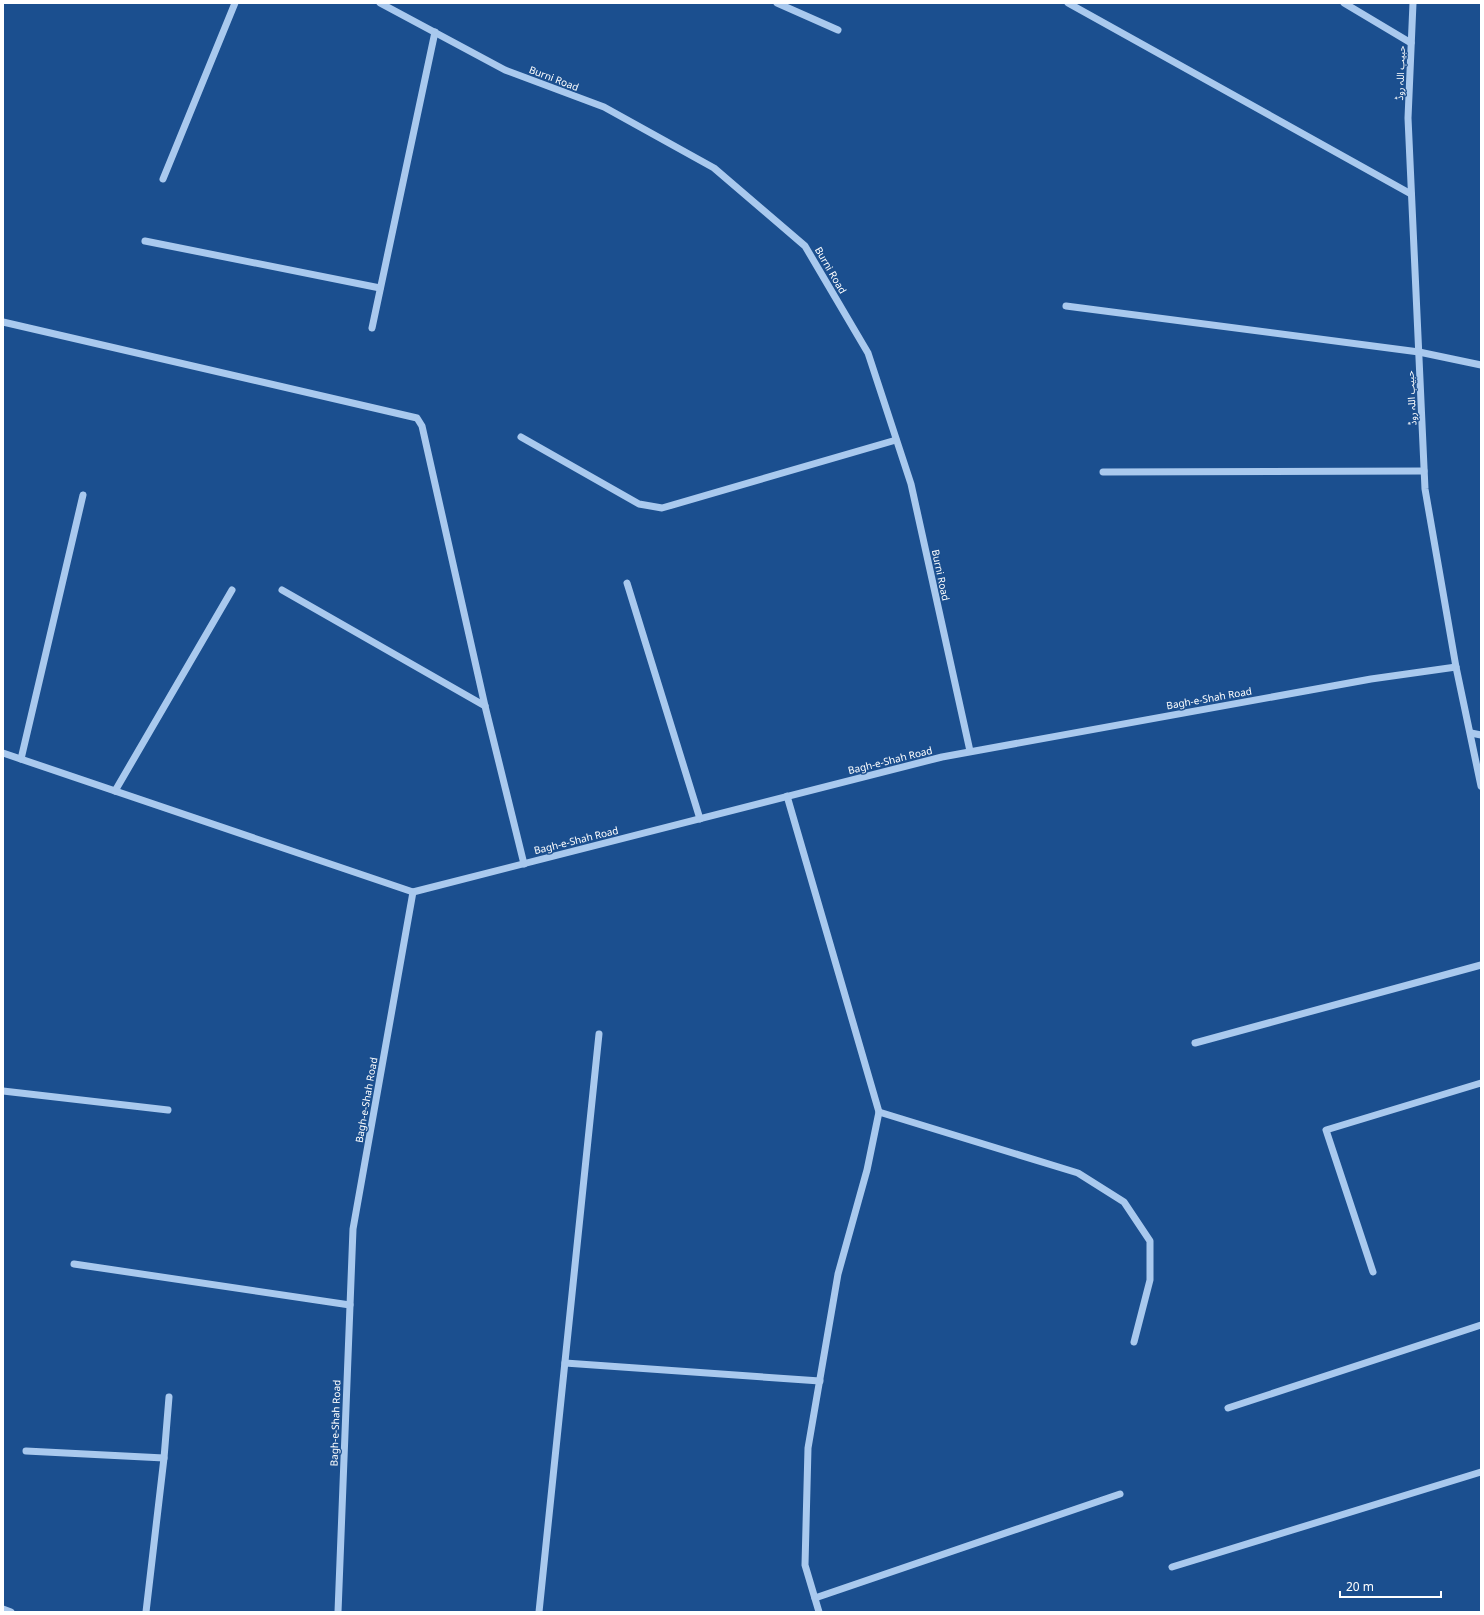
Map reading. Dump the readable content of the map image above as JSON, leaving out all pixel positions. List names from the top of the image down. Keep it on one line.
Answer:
{"streets":{"street":["حبیب اللہ روڈ","Burni Road","Bagh-e-Shah Road"]},"crossings":[["حبیب اللہ روڈ","Bagh-e-Shah Road"],["Burni Road","Bagh-e-Shah Road"]],"scale_bar":"20 m"}
